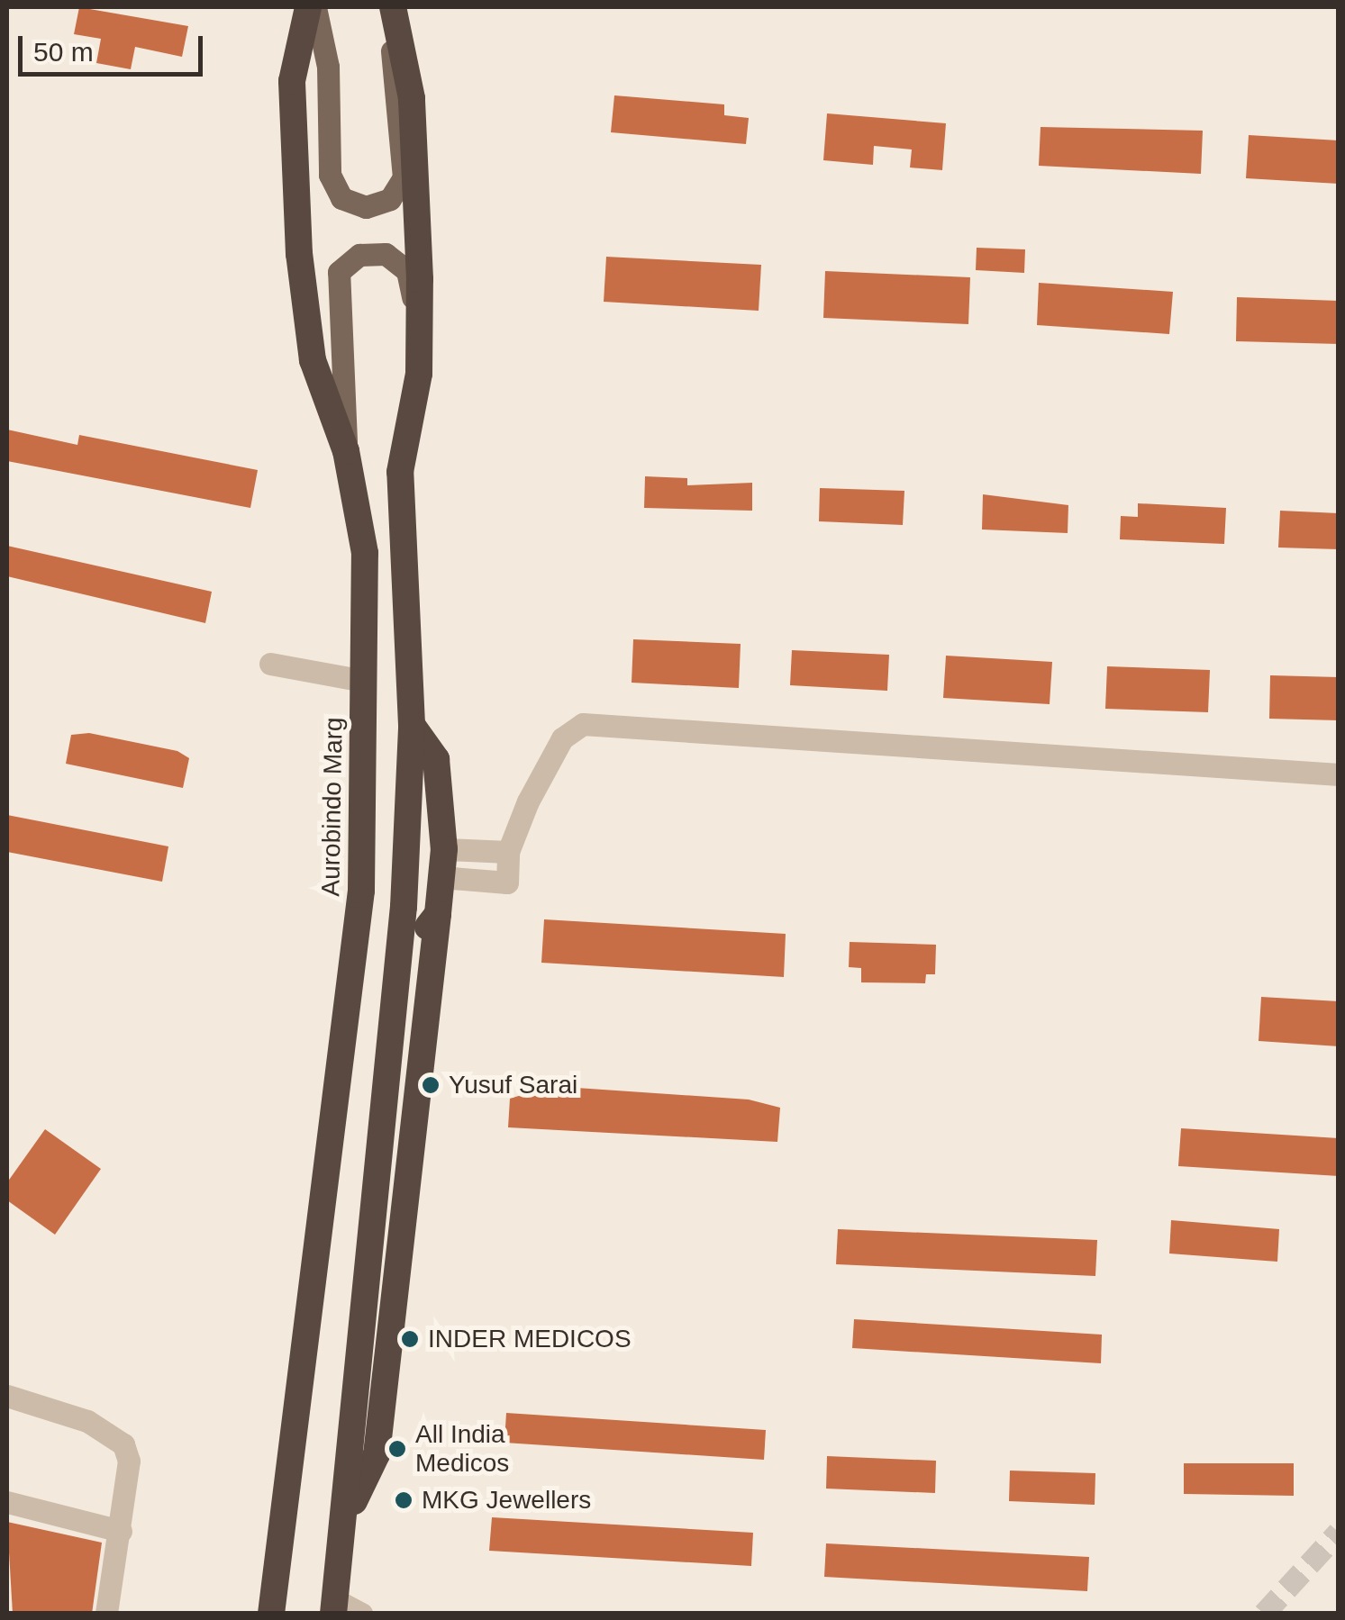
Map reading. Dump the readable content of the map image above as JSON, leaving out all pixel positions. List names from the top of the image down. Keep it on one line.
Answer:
{"streets":{"highway":["Aurobindo Marg"]},"places":["Yusuf Sarai","INDER MEDICOS","All India Medicos","MKG Jewellers"],"scale_bar":"50 m"}
